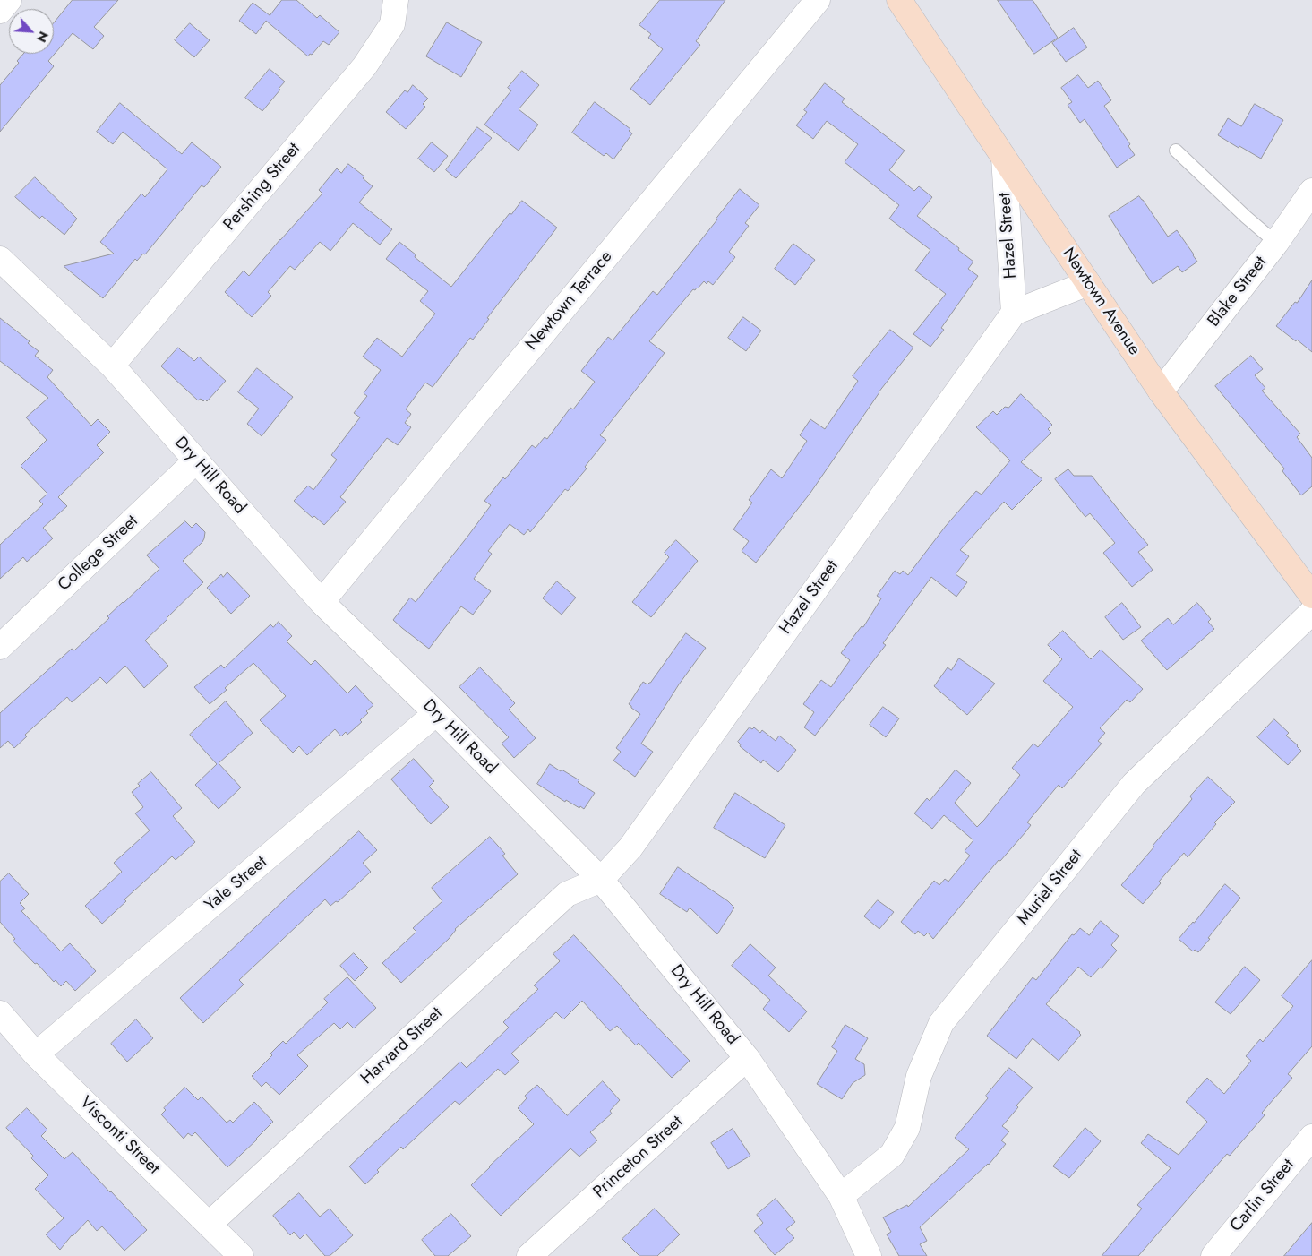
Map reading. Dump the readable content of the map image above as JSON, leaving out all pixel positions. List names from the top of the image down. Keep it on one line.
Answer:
{"streets":{"main road":["Newtown Avenue"],"street":["Pershing Street","Hazel Street","Blake Street","Newtown Terrace","Dry Hill Road","College Street","Yale Street","Muriel Street","Harvard Street","Visconti Street","Princeton Street","Carlin Street"]},"crossings":[["Pershing Street","Dry Hill Road"],["Hazel Street","Newtown Avenue"],["Hazel Street","Dry Hill Road"],["Hazel Street","Harvard Street"],["Blake Street","Newtown Avenue"],["Newtown Terrace","Dry Hill Road"],["Dry Hill Road","College Street"],["Dry Hill Road","Yale Street"],["Dry Hill Road","Muriel Street"],["Dry Hill Road","Harvard Street"],["Dry Hill Road","Princeton Street"],["Yale Street","Visconti Street"],["Harvard Street","Visconti Street"]],"north":"bottom right"}
